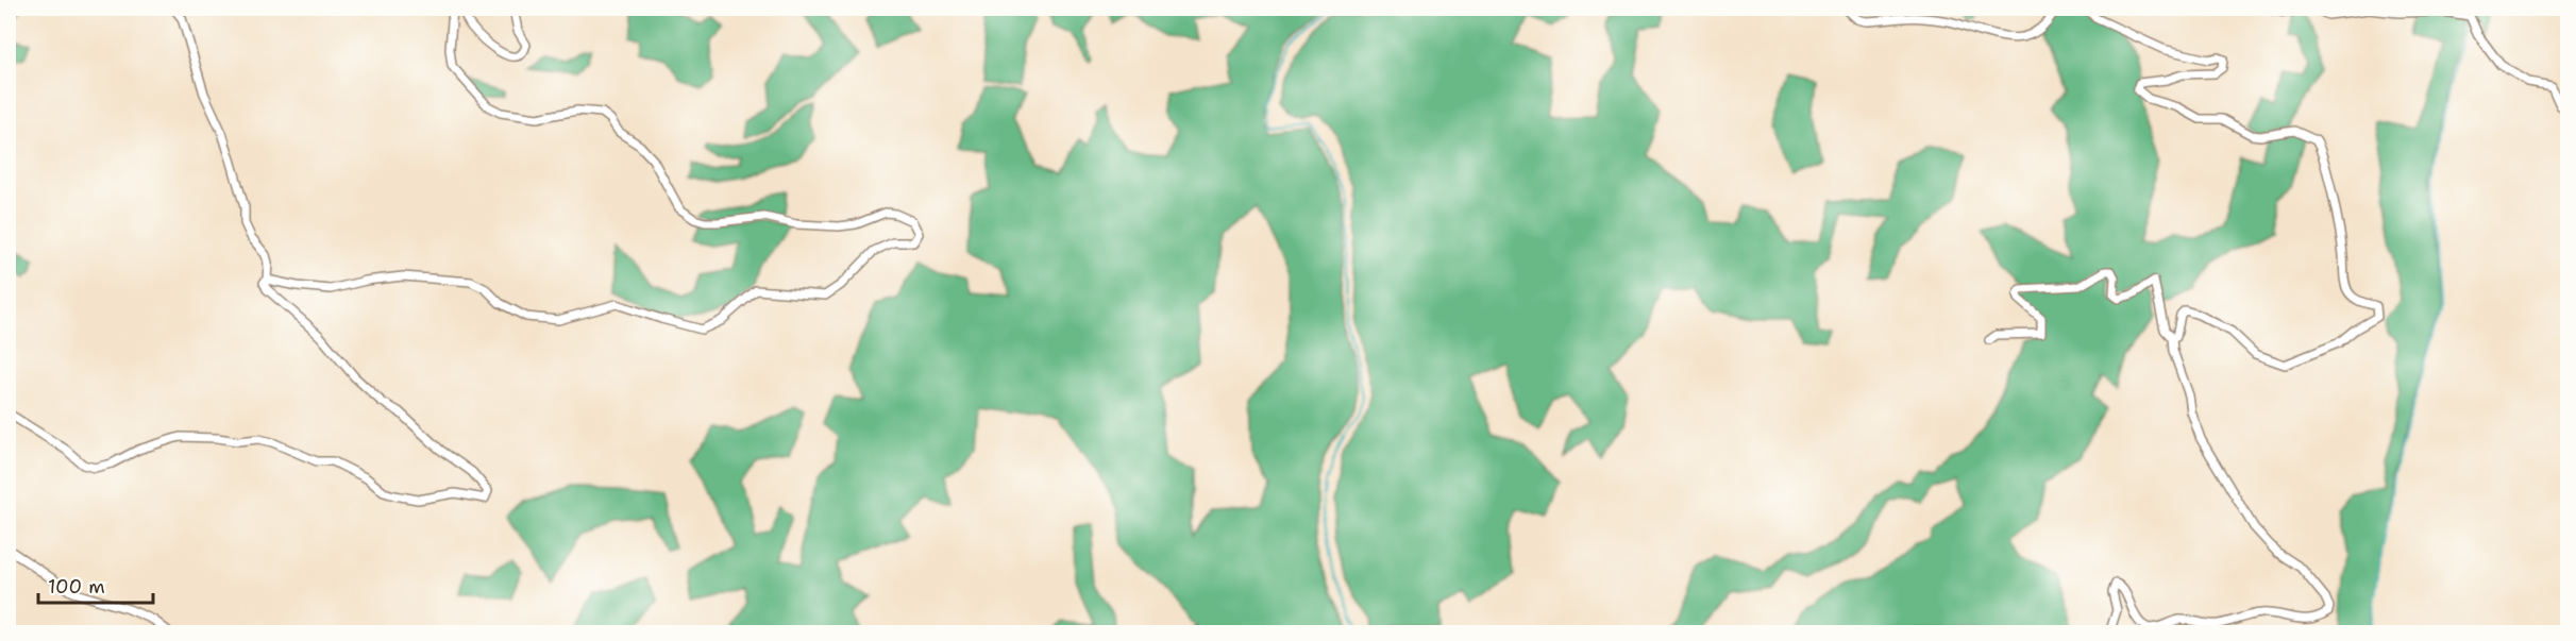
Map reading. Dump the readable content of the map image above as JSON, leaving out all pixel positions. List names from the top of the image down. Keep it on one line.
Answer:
{"scale_bar":"100 m"}
